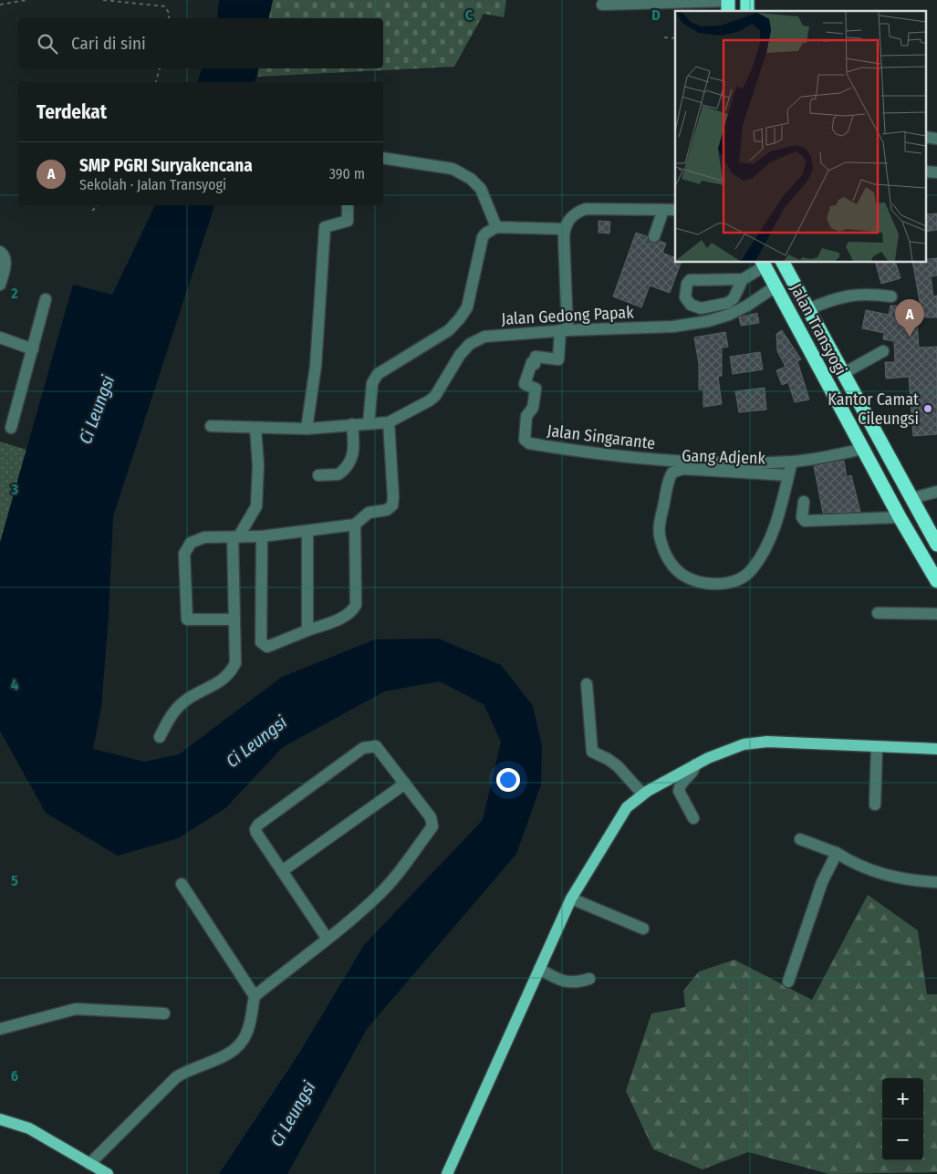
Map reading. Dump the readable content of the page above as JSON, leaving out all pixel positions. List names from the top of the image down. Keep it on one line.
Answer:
{"streets":{"highway":["Jalan Transyogi"],"street":["Jalan Gedong Papak","Jalan Singarante","Gang Adjenk"]},"crossings":[["Jalan Gedong Papak","Jalan Transyogi"],["Jalan Gedong Papak","Jalan Singarante"],["Jalan Transyogi","Jalan Singarante"],["Jalan Singarante","Gang Adjenk"]],"water":["Ci Leungsi"],"places":["Kantor Camat Cileungsi"],"page":{"search":"Cari di sini","heading":"Terdekat","list":[{"mark":"A","name":"SMP PGRI Suryakencana","note":"Sekolah · Jalan Transyogi","value":"390 m"}],"pins":"A","map_buttons":["+","−"]},"grid":{"columns":["C","D"],"rows":["2","3","4","5","6"]}}
